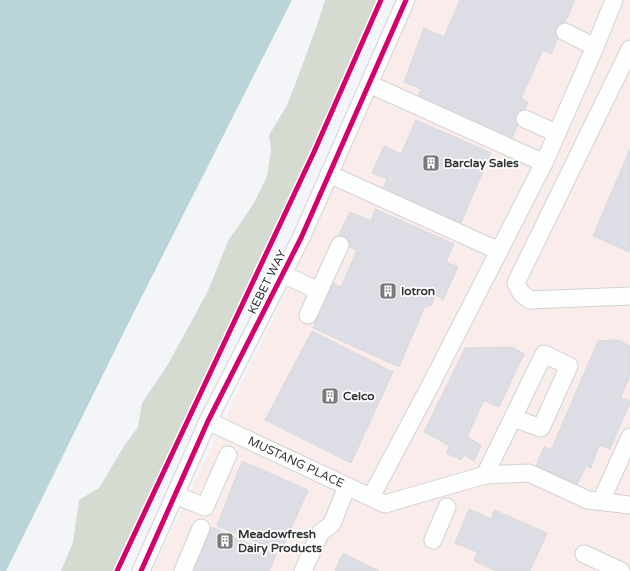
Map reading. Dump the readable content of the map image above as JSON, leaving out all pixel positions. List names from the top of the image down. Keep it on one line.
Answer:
{"streets":{"street":["KEBET WAY","MUSTANG PLACE"]},"crossings":[["KEBET WAY","MUSTANG PLACE"]],"places":{"building":["Barclay Sales","Iotron","Celco","Meadowfresh Dairy Products"]}}
